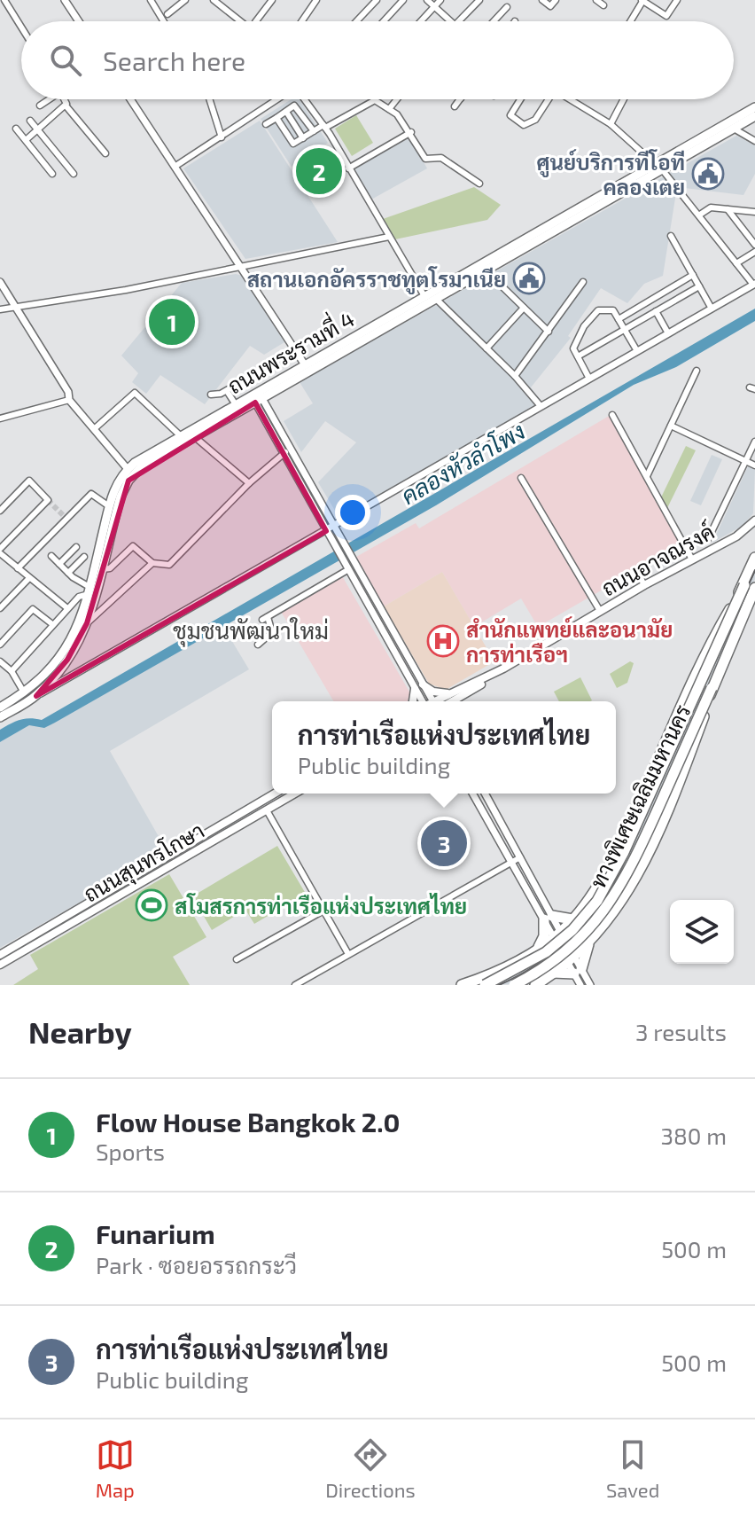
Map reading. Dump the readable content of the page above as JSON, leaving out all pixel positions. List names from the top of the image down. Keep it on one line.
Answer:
{"streets":{"highway":["ทางพิเศษเฉลิมมหานคร"],"main road":["ถนนพระรามที่ 4","ถนนอาจณรงค์","ถนนสุนทรโกษา"]},"districts":["ชุมชนพัฒนาใหม่"],"water":["คลองหัวลำโพง"],"places":{"public building":["ศูนย์บริการทีโอที คลองเตย","สถานเอกอัครราชทูตโรมาเนีย"],"hospital":["สำนักแพทย์และอนามัย การท่าเรือฯ"],"sports":["สโมสรการท่าเรือแห่งประเทศไทย"]},"page":{"search":"Search here","pins":["2","1","3"],"popup":["การท่าเรือแห่งประเทศไทย","Public building"],"heading":["Nearby","3 results"],"list":[{"mark":"1","name":"Flow House Bangkok 2.0","note":"Sports","value":"380 m"},{"mark":"2","name":"Funarium","note":"Park · ซอยอรรถกระวี","value":"500 m"},{"mark":"3","name":"การท่าเรือแห่งประเทศไทย","note":"Public building","value":"500 m"}],"nav":["Map","Directions","Saved"]}}
